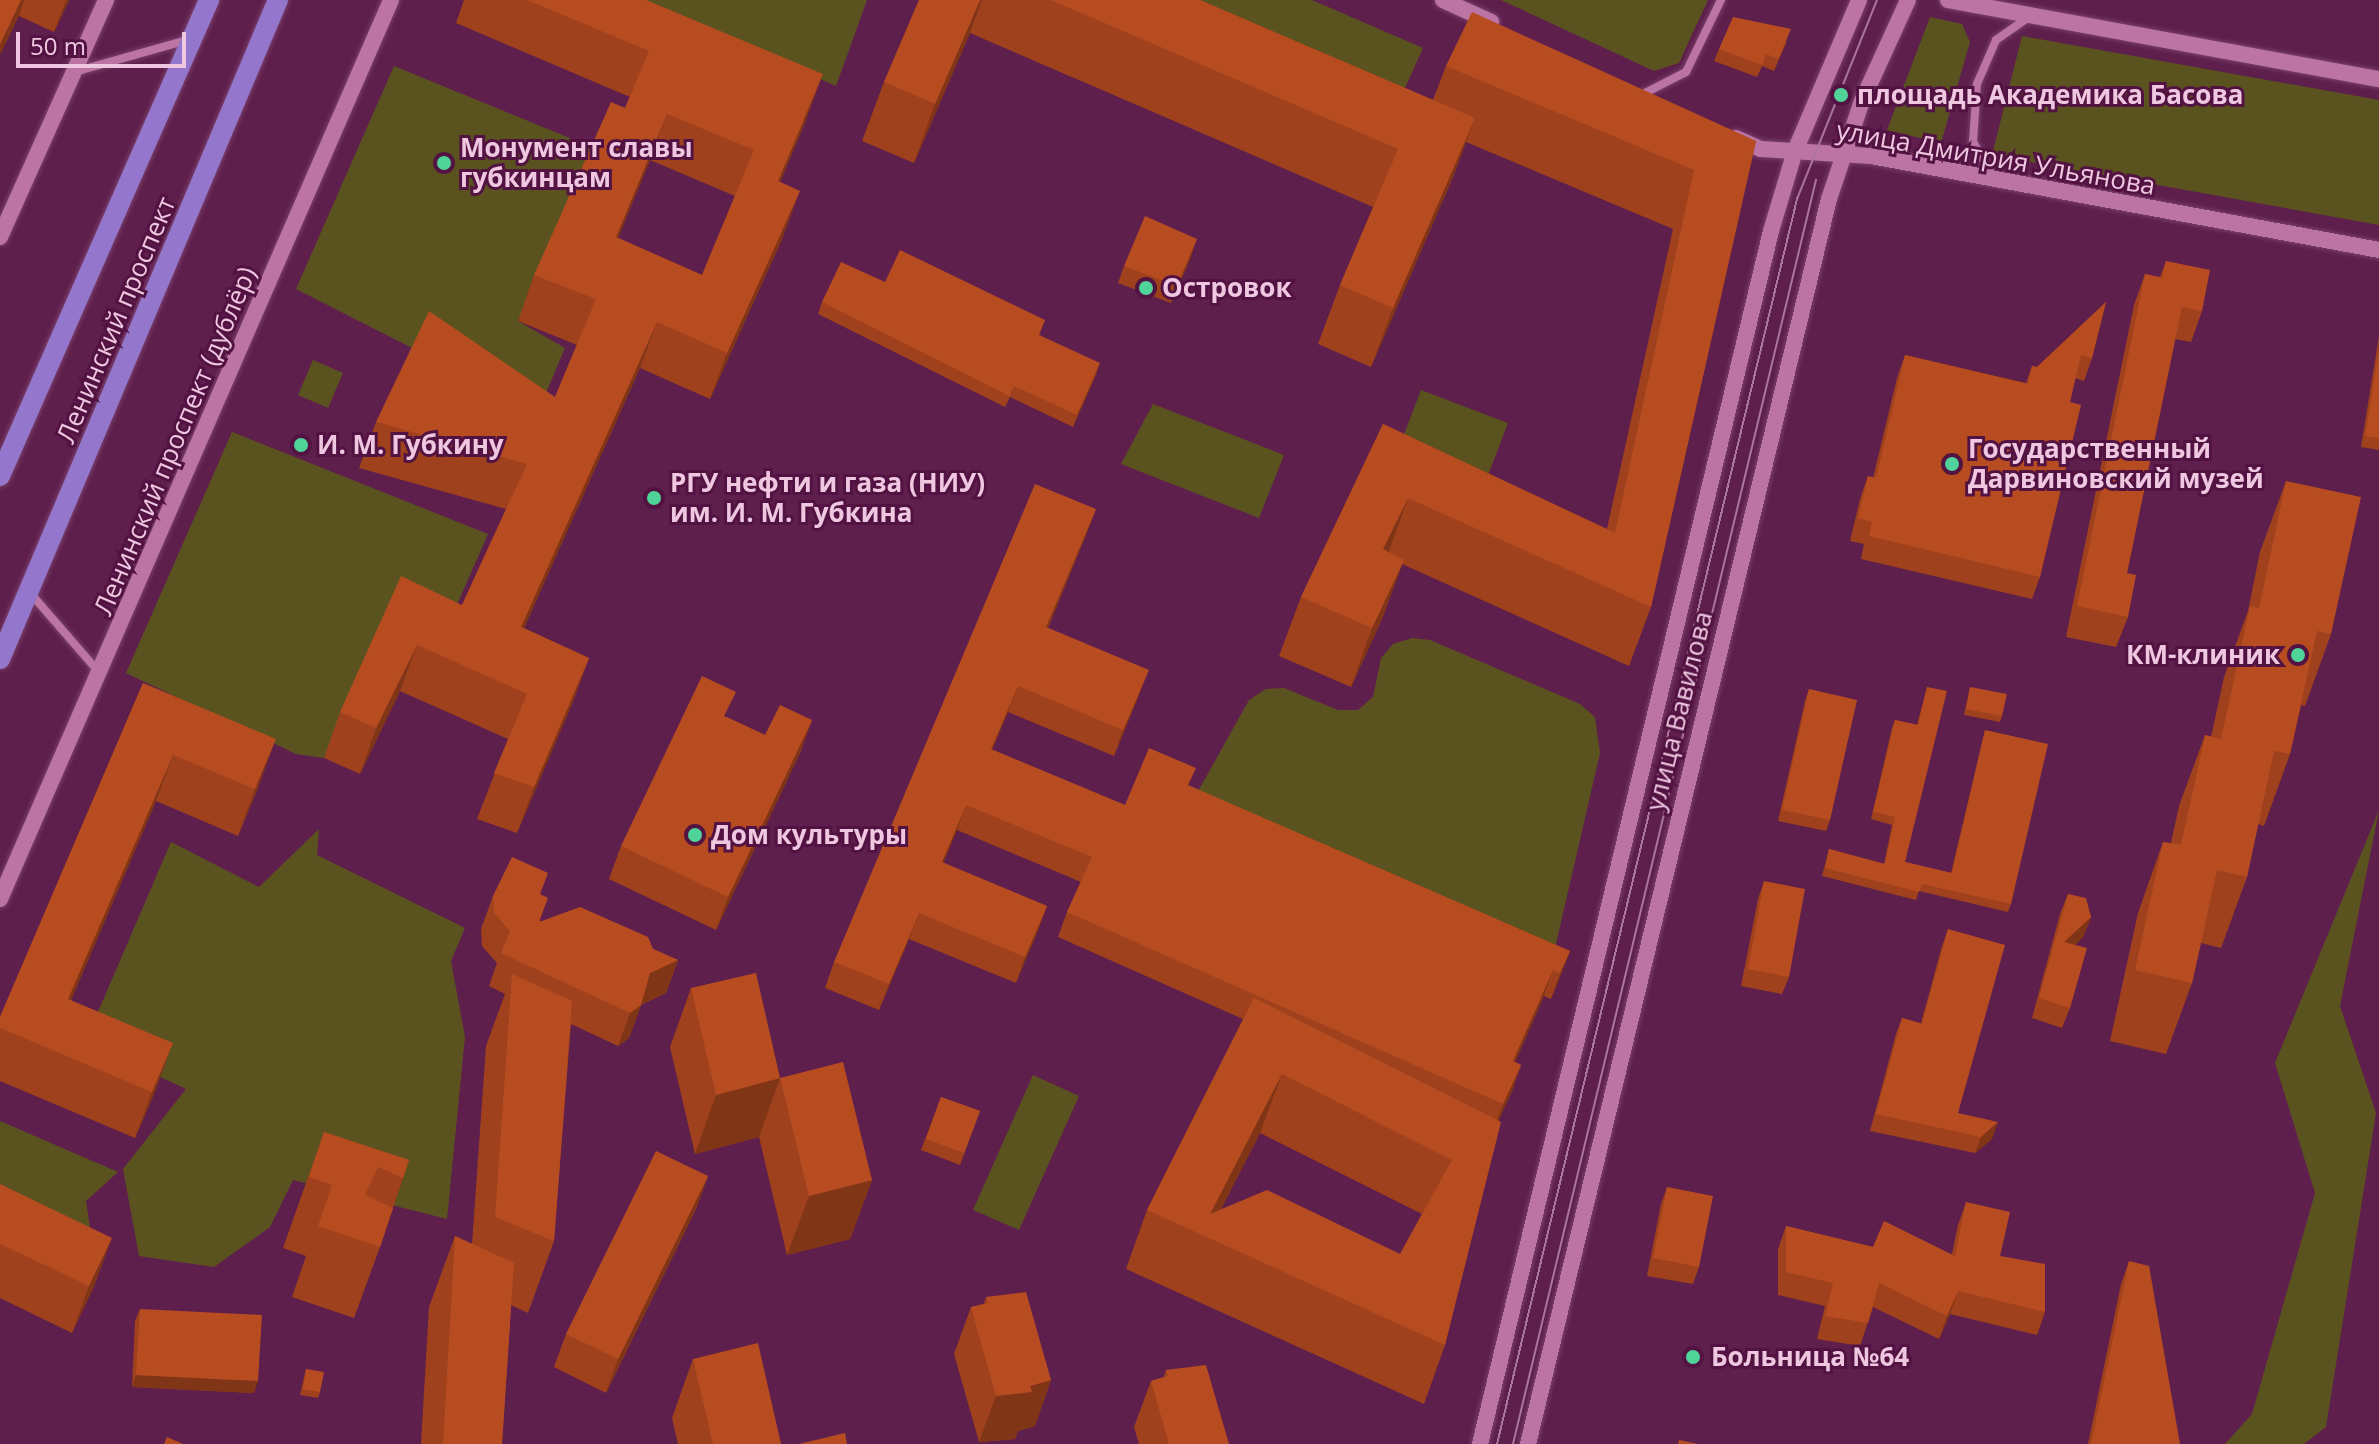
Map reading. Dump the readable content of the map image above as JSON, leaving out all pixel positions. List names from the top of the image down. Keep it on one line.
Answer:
{"streets":{"main road":["улица Дмитрия Ульянова","Ленинский проспект","Ленинский проспект (дублёр)","улица Вавилова"]},"crossings":[["улица Дмитрия Ульянова","улица Вавилова"]],"places":["площадь Академика Басова","Монумент славы губкинцам","Островок","И. М. Губкину","Государственный Дарвиновский музей","РГУ нефти и газа (НИУ) им. И. М. Губкина","КМ-клиник","Дом культуры","Больница №64"],"scale_bar":"50 m"}
